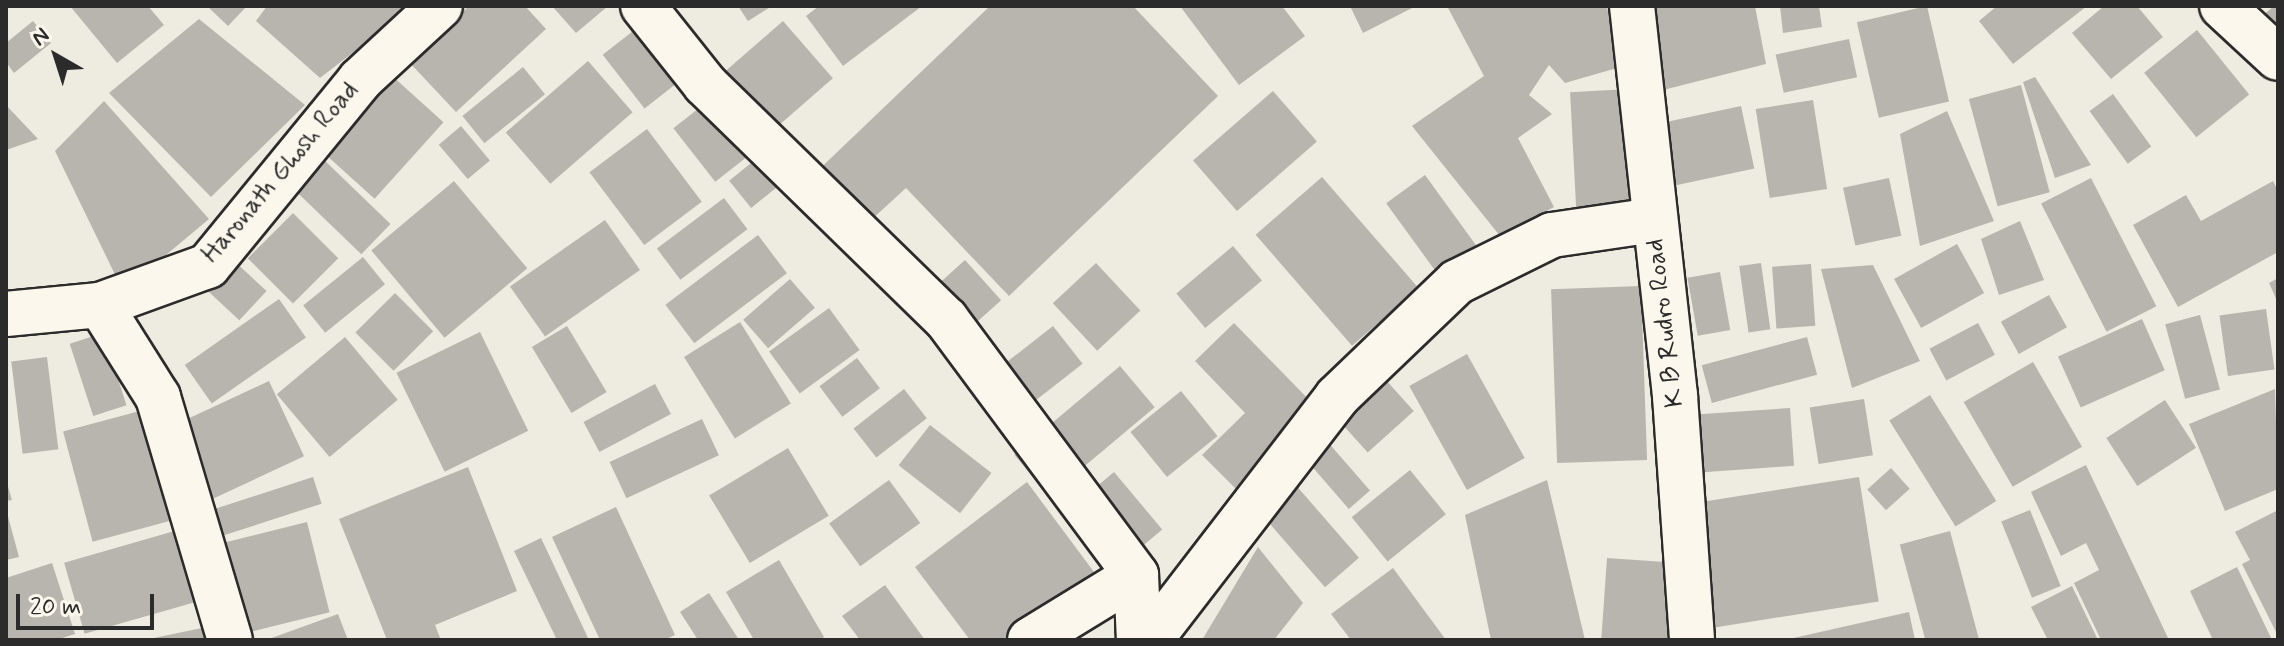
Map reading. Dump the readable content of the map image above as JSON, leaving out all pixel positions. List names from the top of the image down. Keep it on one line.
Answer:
{"streets":{"street":["Haronath Ghosh Road","K B Rudro Road"]},"scale_bar":"20 m","north":"top left"}
